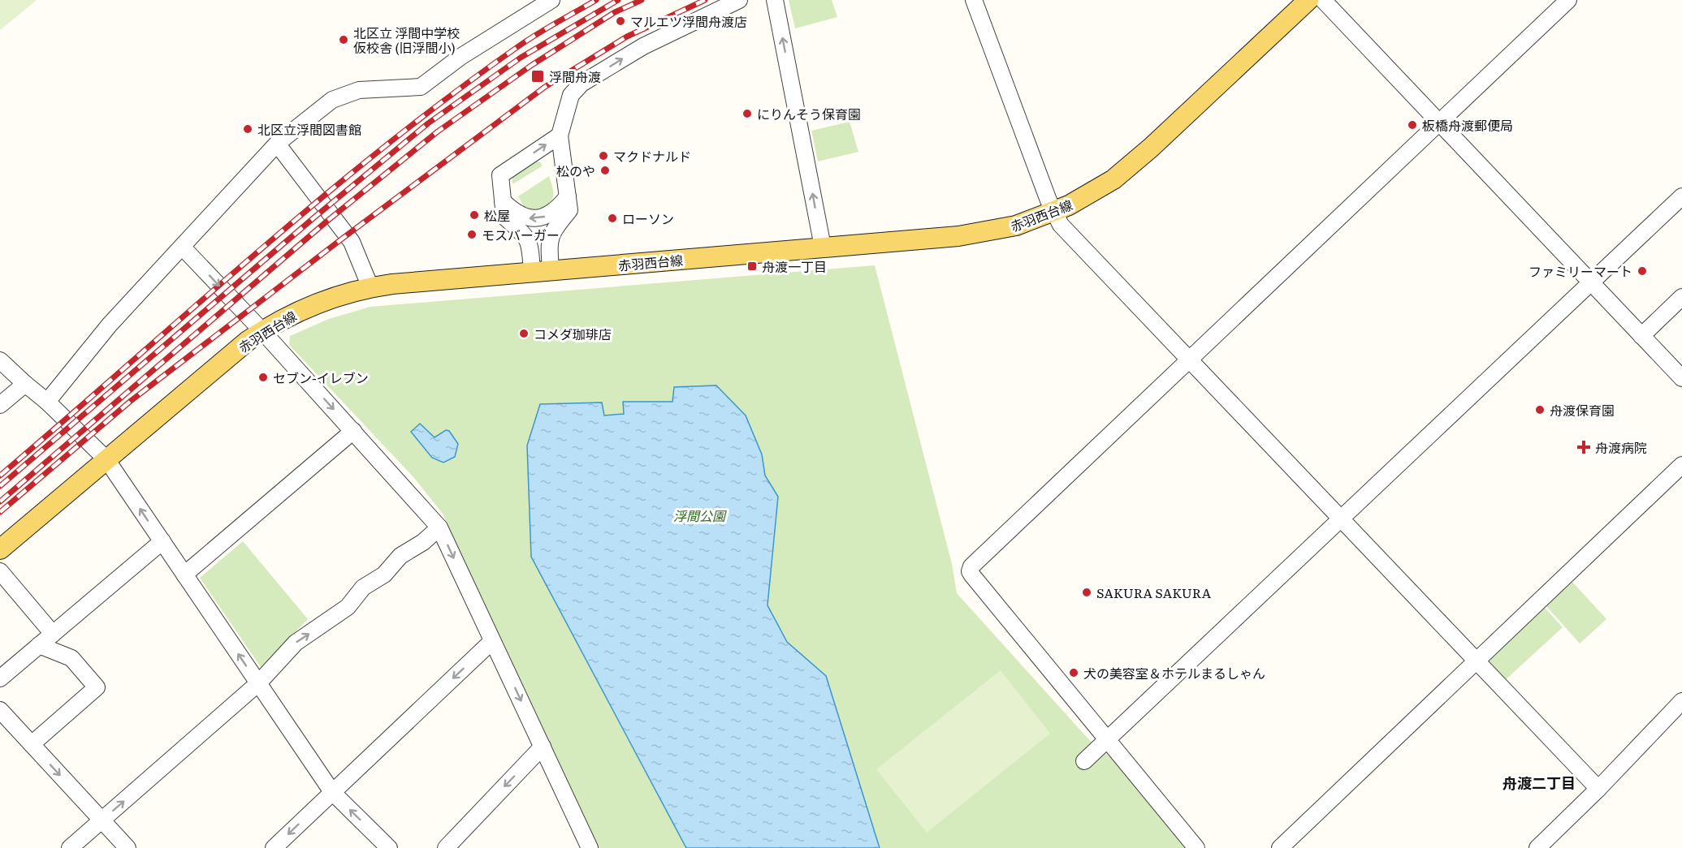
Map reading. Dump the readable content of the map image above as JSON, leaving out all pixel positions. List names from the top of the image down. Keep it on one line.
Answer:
{"streets":{"main road":["赤羽西台線"]},"districts":["舟渡二丁目"],"parks":["浮間公園"],"places":{"other":["マルエツ浮間舟渡店","北区立 浮間中学校 仮校舎 (旧浮間小)","にりんそう保育園","板橋舟渡郵便局","北区立浮間図書館","マクドナルド","松のや","松屋","ローソン","モスバーガー","ファミリーマート","コメダ珈琲店","セブン-イレブン","舟渡保育園","SAKURA SAKURA","犬の美容室＆ホテルまるしゃん"],"transit":["浮間舟渡","舟渡一丁目"],"health":["舟渡病院"]}}
